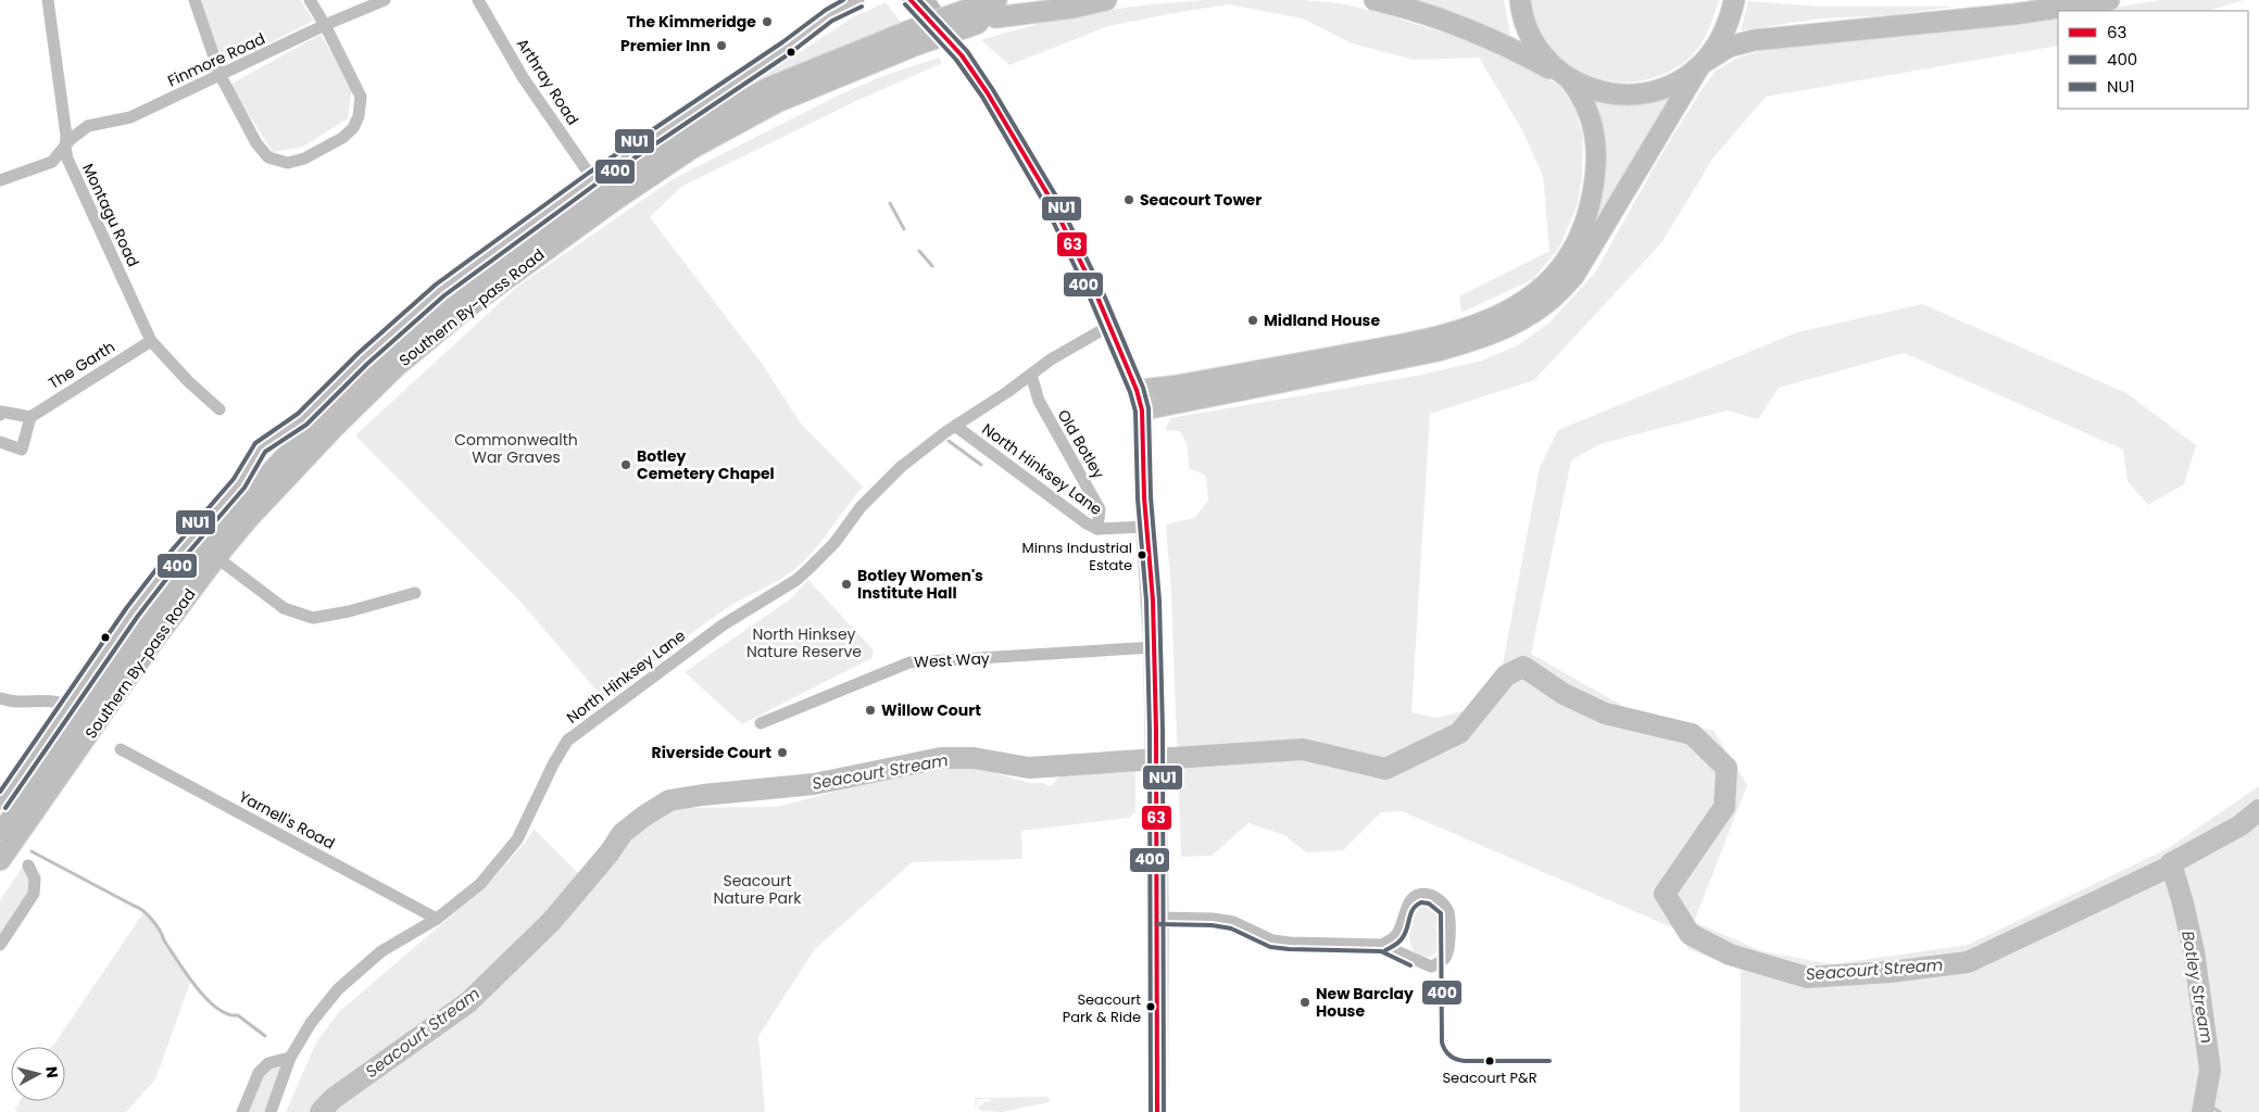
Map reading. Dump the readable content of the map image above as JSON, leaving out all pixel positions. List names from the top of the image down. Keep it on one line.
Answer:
{"streets":{"highway":["Southern By-pass Road"],"street":["Finmore Road","Arthray Road","Montagu Road","The Garth","Old Botley","North Hinksey Lane","West Way","Yarnell's Road"]},"crossings":[["Finmore Road","Montagu Road"],["Montagu Road","The Garth"],["Old Botley","North Hinksey Lane"],["North Hinksey Lane","Yarnell's Road"]],"water":["Seacourt Stream","Botley Stream"],"parks":["Commonwealth War Graves","North Hinksey Nature Reserve","Seacourt Nature Park"],"places":["The Kimmeridge","Premier Inn","Seacourt Tower","Midland House","Botley Cemetery Chapel","Minns Industrial Estate","Botley Women's Institute Hall","Willow Court","Riverside Court","New Barclay House","Seacourt Park & Ride","Seacourt P&R"],"lines":["transit line 63","transit line NU1","transit line 400"],"legend":["63","400","NU1"],"north":"right"}
